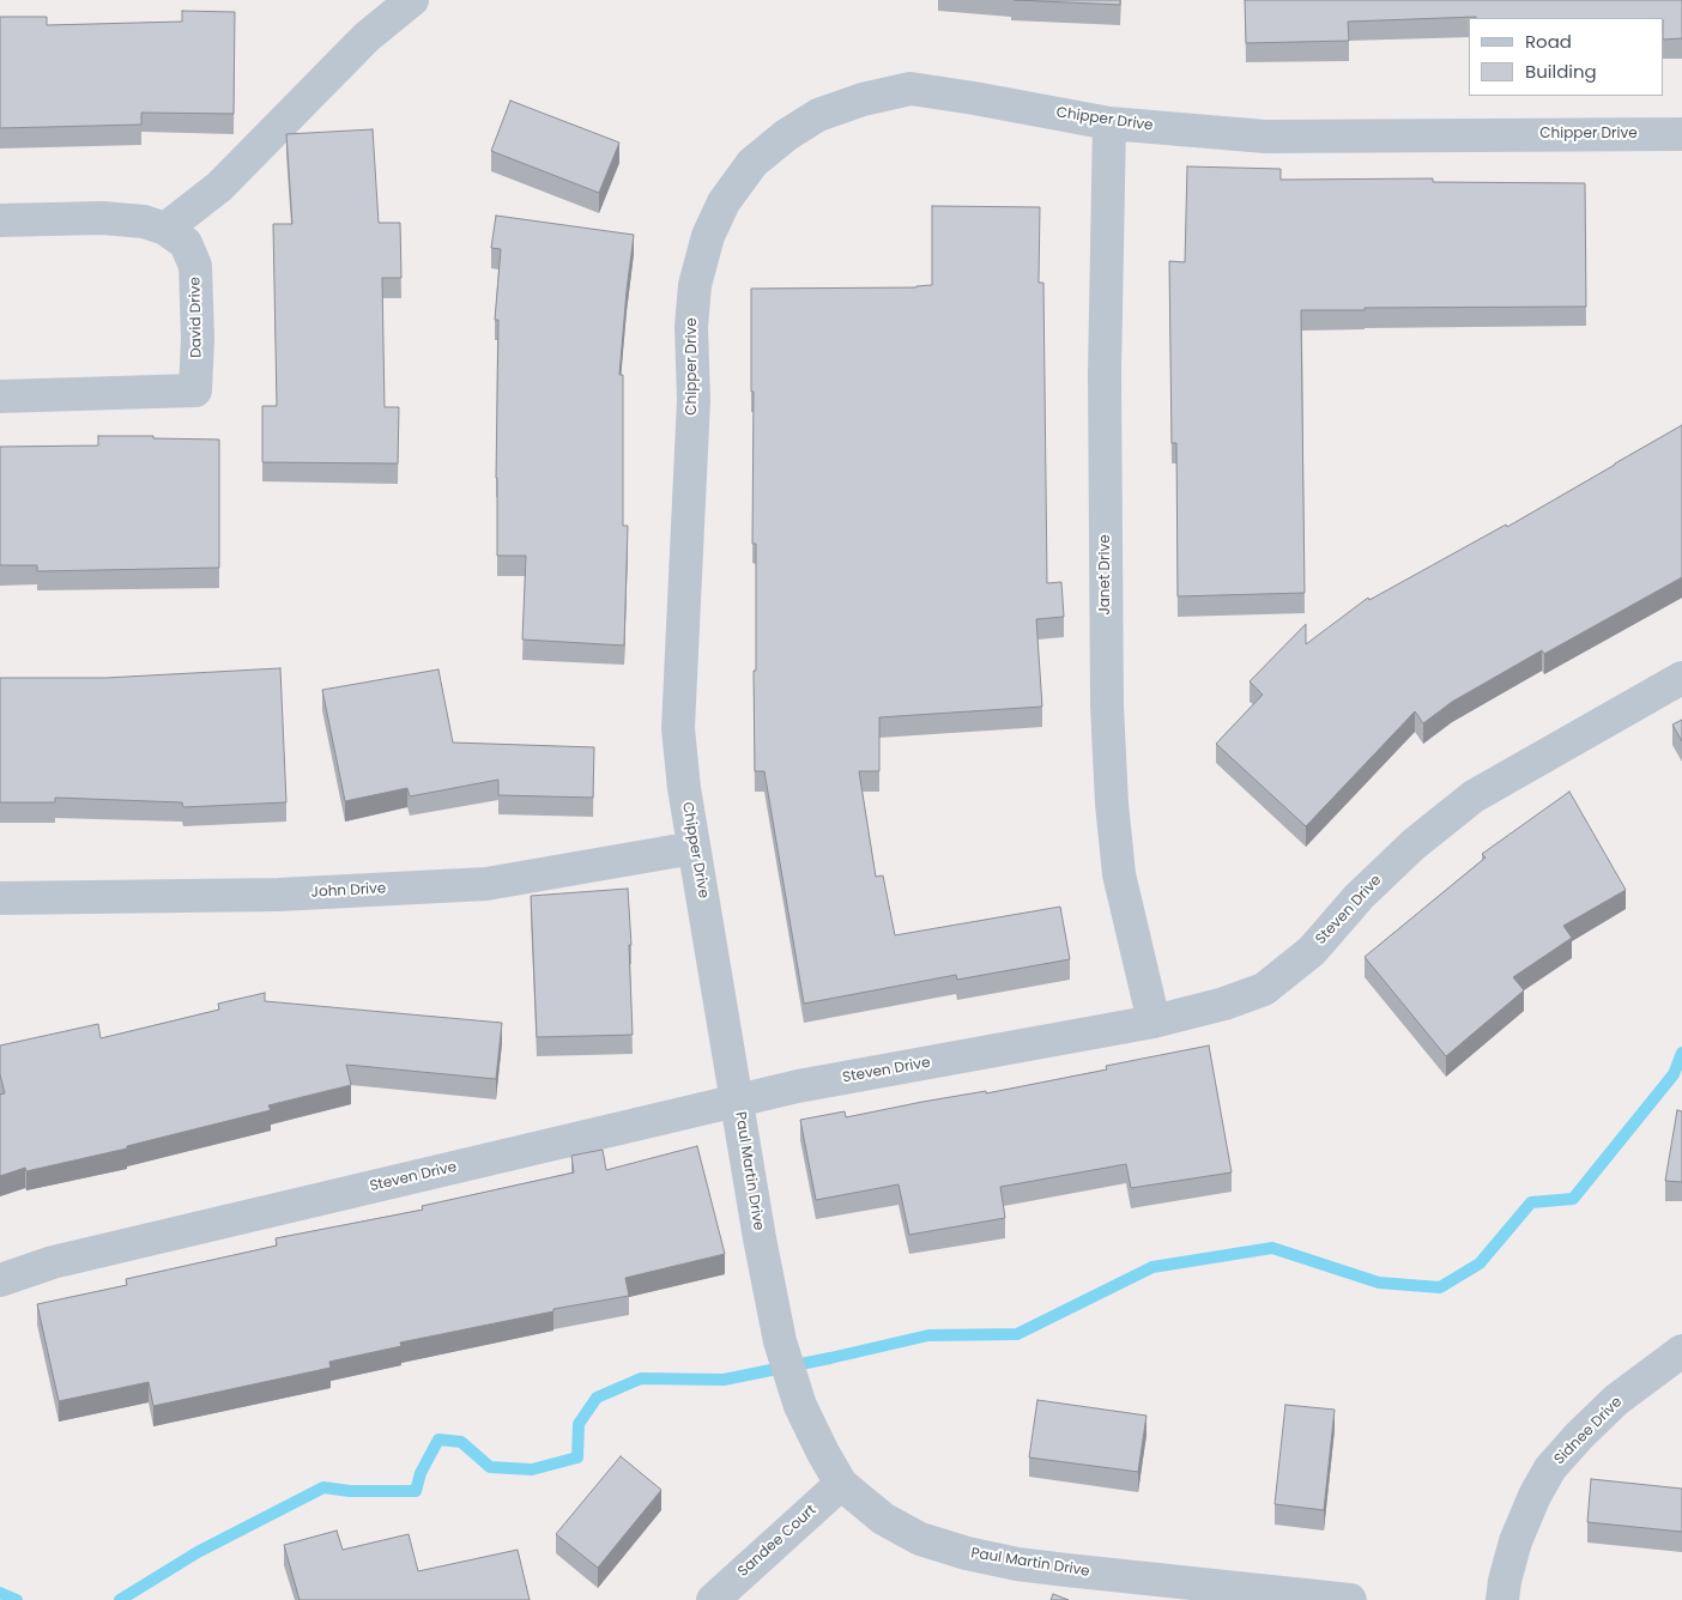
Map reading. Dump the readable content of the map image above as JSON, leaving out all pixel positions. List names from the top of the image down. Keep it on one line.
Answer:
{"streets":{"street":["Chipper Drive","David Drive","Janet Drive","John Drive","Steven Drive","Paul Martin Drive","Sidnee Drive","Sandee Court"]},"crossings":[["Chipper Drive","Janet Drive"],["Chipper Drive","John Drive"],["Chipper Drive","Steven Drive"],["Chipper Drive","Paul Martin Drive"],["Janet Drive","Steven Drive"],["Steven Drive","Paul Martin Drive"],["Paul Martin Drive","Sandee Court"]],"legend":["Road","Building"]}
